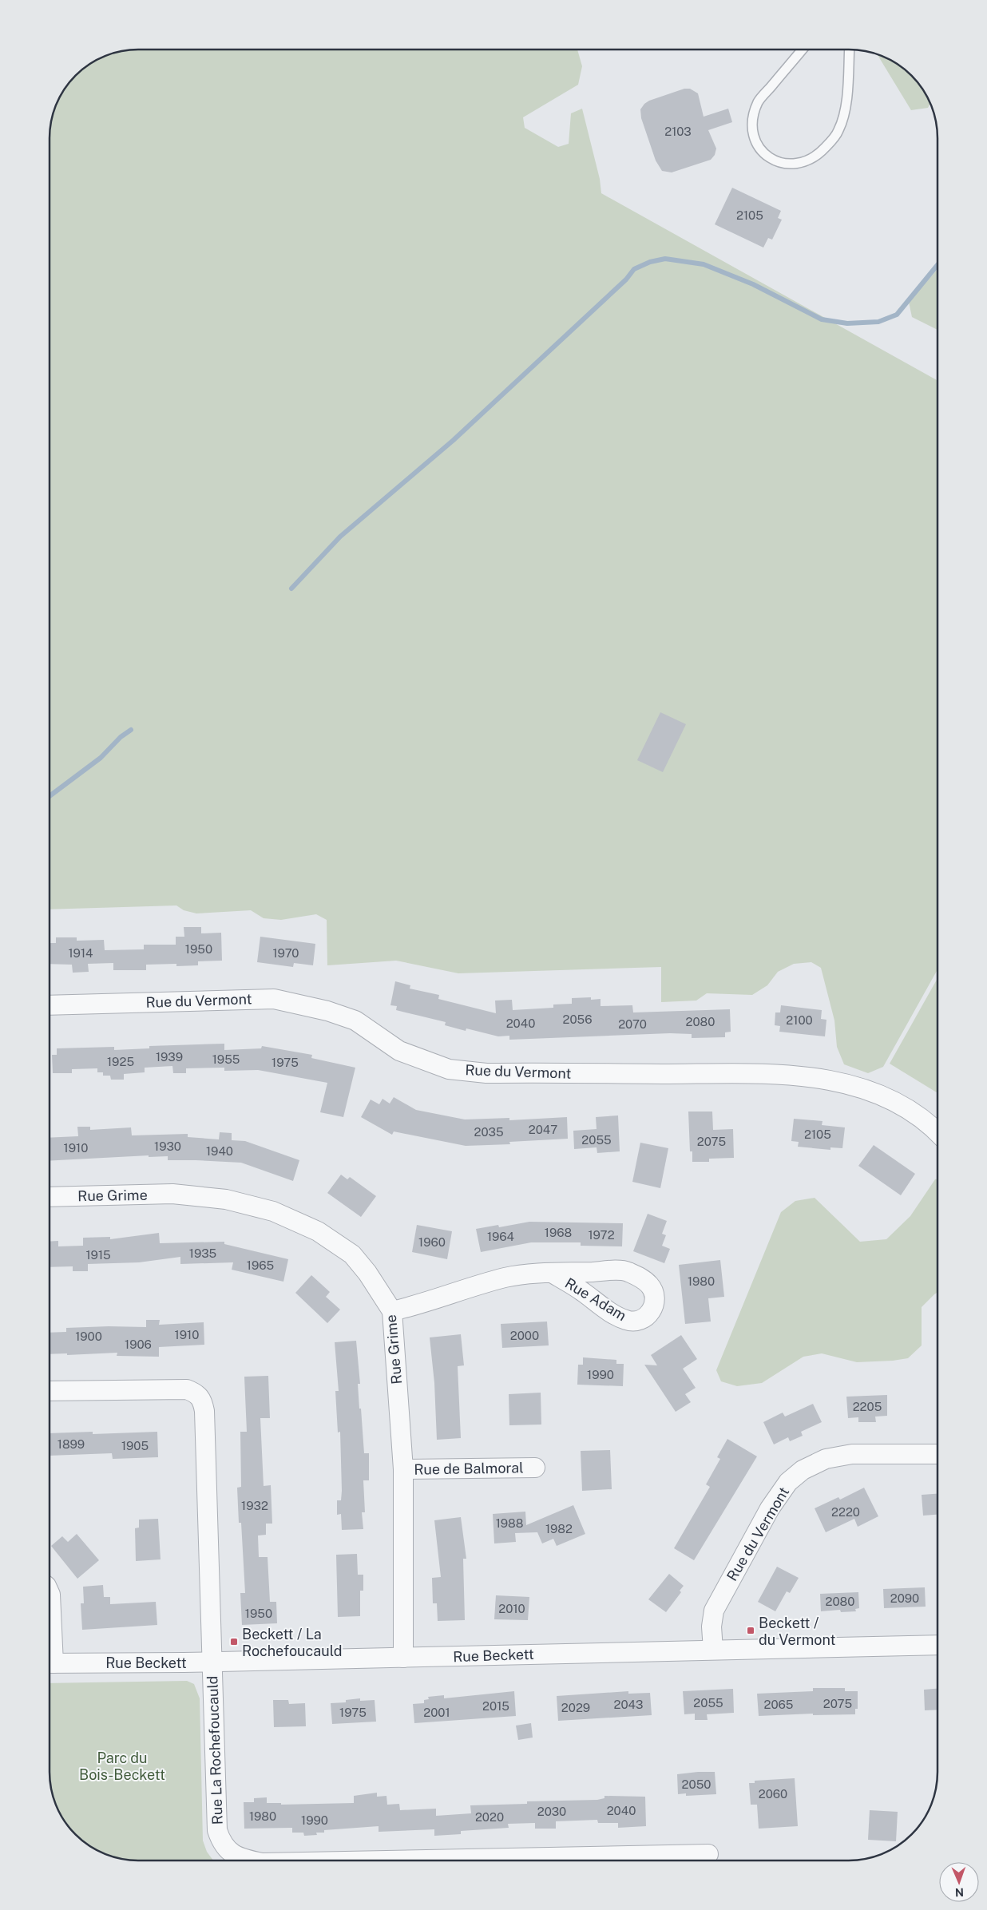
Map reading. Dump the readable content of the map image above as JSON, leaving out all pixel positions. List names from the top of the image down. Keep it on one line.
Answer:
{"streets":{"street":["Rue du Vermont","Rue Grime","Rue Adam","Rue de Balmoral","Rue Beckett","Rue La Rochefoucauld"]},"crossings":[["Rue du Vermont","Rue Beckett"],["Rue Grime","Rue Adam"],["Rue Grime","Rue de Balmoral"],["Rue Grime","Rue Beckett"],["Rue Beckett","Rue La Rochefoucauld"]],"parks":["Parc du Bois-Beckett"],"places":{"transit":["Beckett / du Vermont","Beckett / La Rochefoucauld"]},"house_numbers":["2103","2105","1950","1914","1970","2056","2100","2080","2040","2070","1939","1955","1925","1975","2047","2035","2105","2055","2075","1930","1910","1940","1968","1972","1964","1960","1935","1915","1965","1980","1910","2000","1900","1906","1990","2205","1899","1905","1932","2220","1988","1982","2090","2080","2010","1950","2055","2075","2043","2065","2015","2029","1975","2001","2050","2060","2040","2030","1980","2020","1990"],"north":"bottom"}
